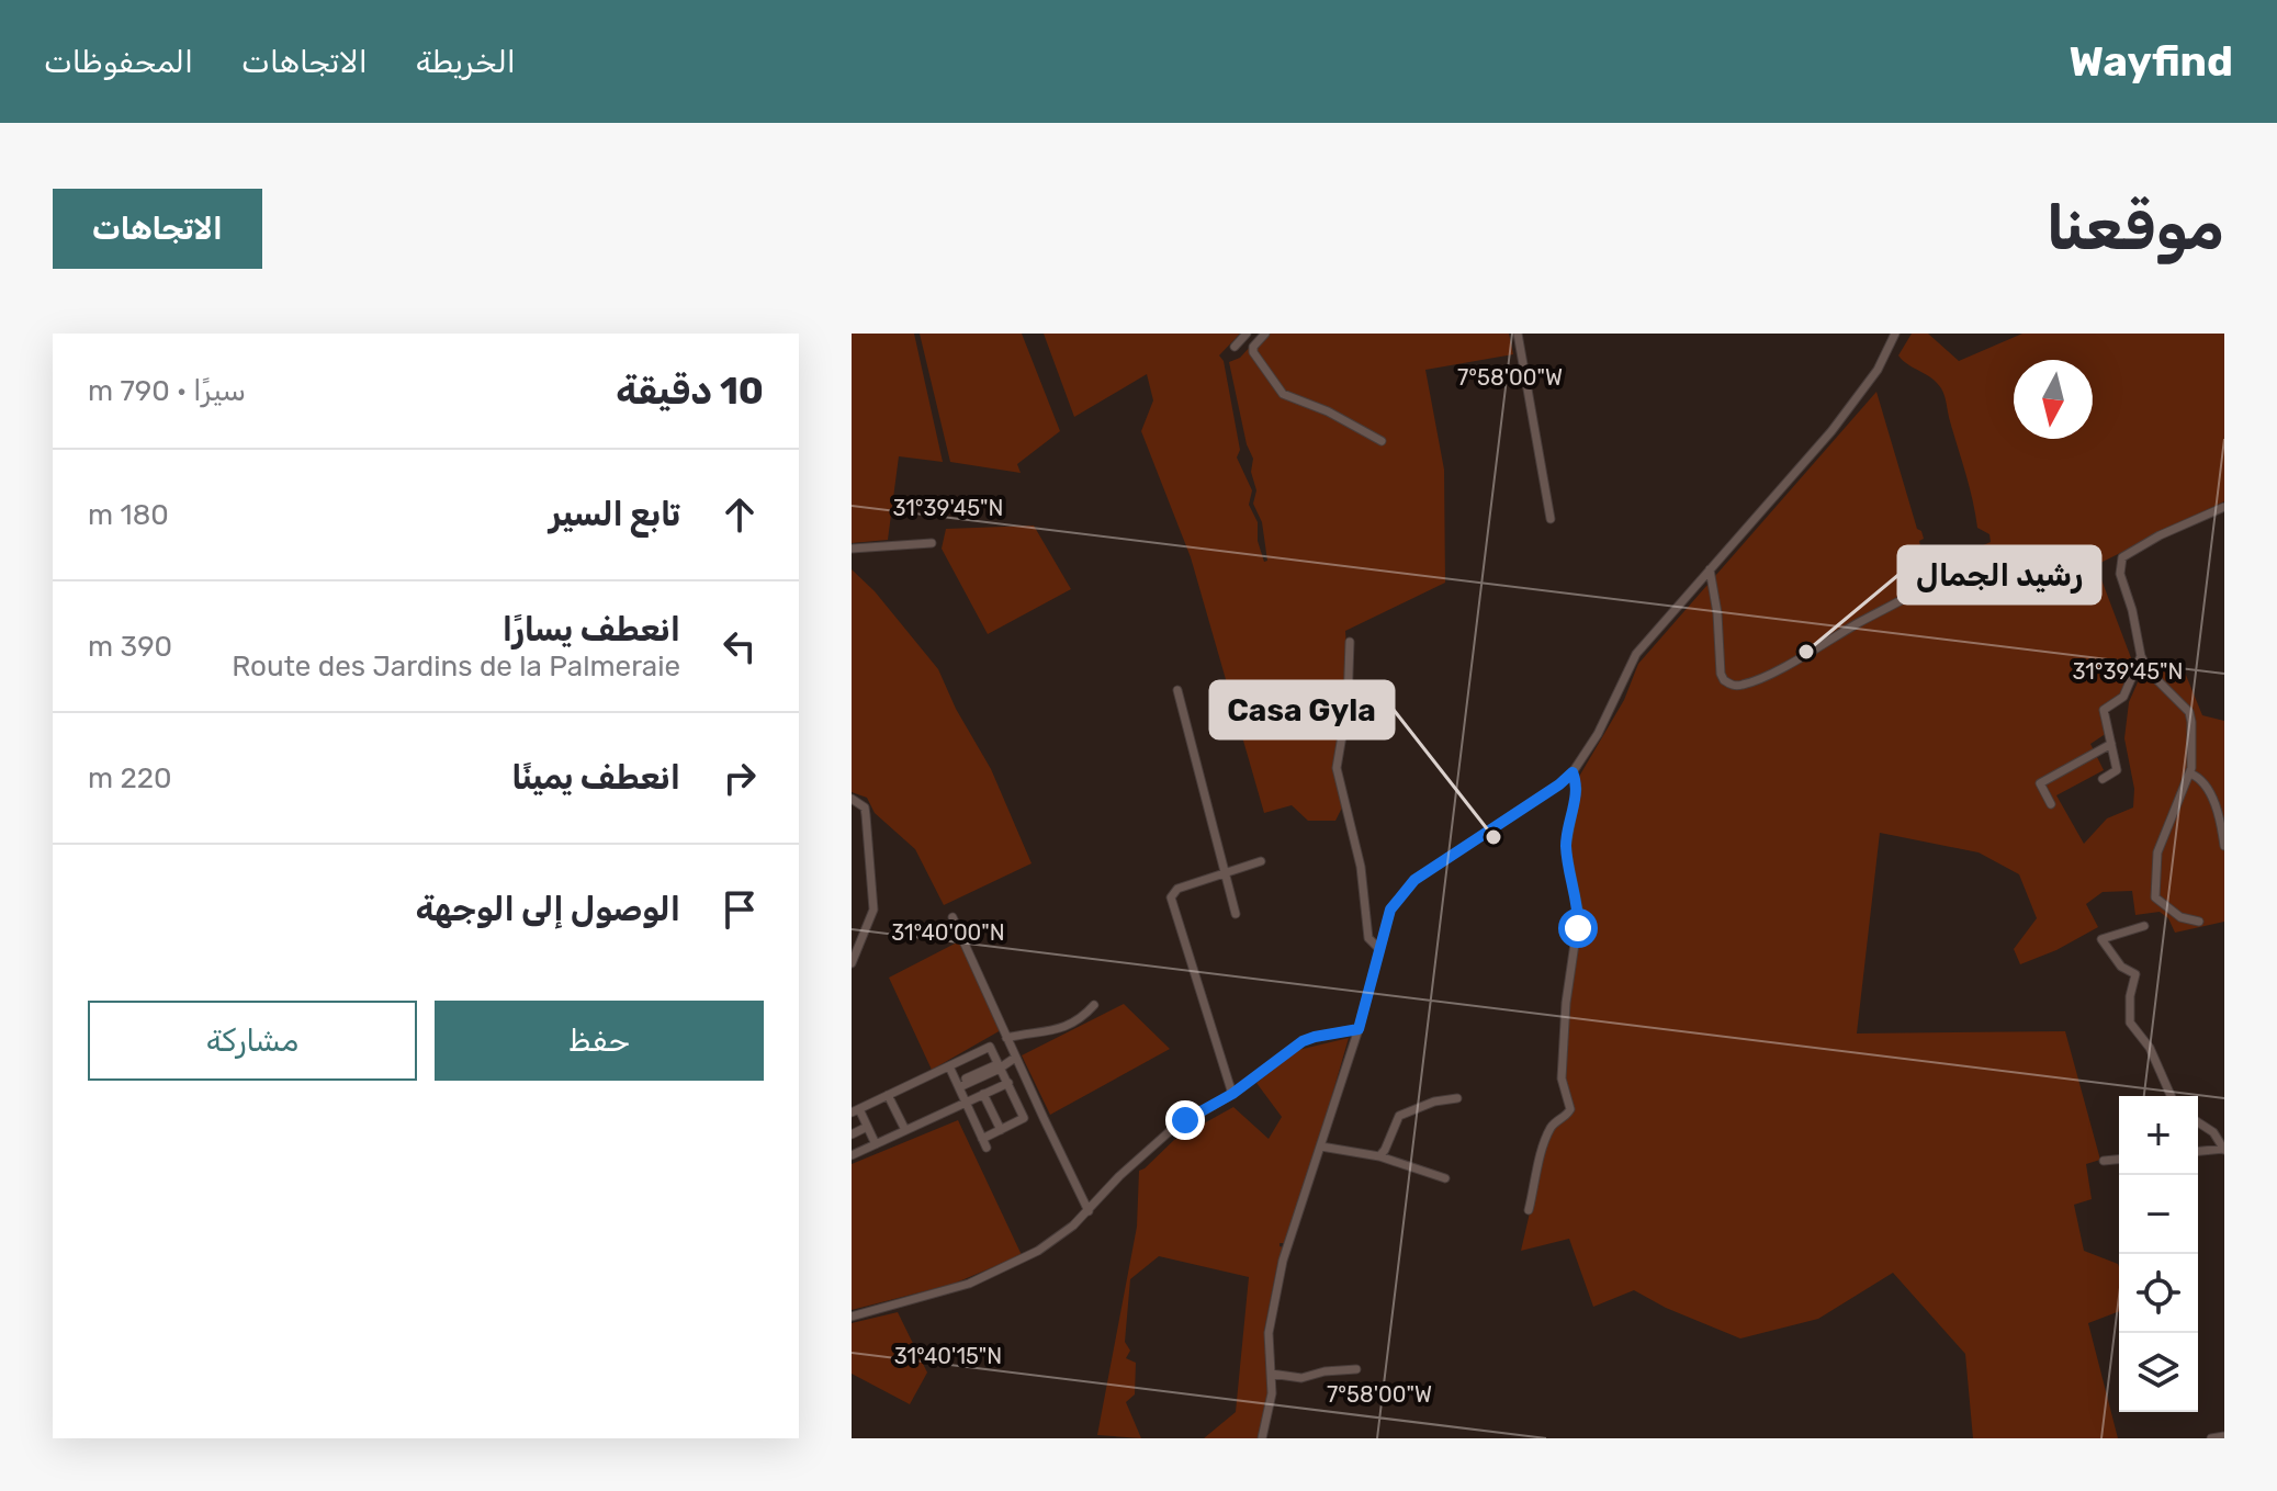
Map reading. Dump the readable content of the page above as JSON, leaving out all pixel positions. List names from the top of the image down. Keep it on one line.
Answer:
{"places":["رشيد الجمال","Casa Gyla"],"north":"bottom","page":{"header":"Wayfind","nav":["الخريطة","الاتجاهات","المحفوظات"],"buttons":["الاتجاهات",["حفظ","مشاركة"]],"title":"موقعنا","heading":["10 دقيقة","سيرًا · 790 m"],"list":[["تابع السير","180 m"],["انعطف يسارًا","Route des Jardins de la Palmeraie","390 m"],["انعطف يمينًا","220 m"],"الوصول إلى الوجهة"],"map_buttons":["+","−"]},"coordinates":["7°58'00\"W","31°39'45\"N","31°40'00\"N","31°40'15\"N"]}
